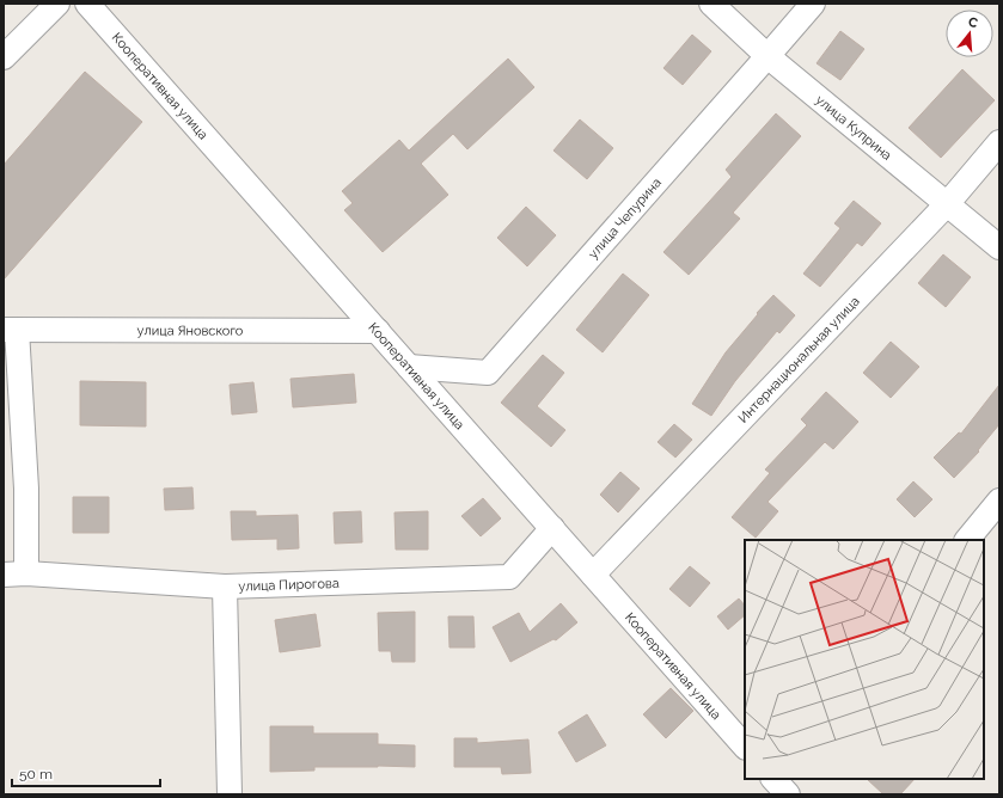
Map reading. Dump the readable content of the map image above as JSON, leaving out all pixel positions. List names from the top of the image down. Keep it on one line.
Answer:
{"streets":{"street":["Кооперативная улица","улица Куприна","улица Чепурина","улица Яновского","Интернациональная улица","улица Пирогова"]},"crossings":[["Кооперативная улица","улица Чепурина"],["Кооперативная улица","улица Яновского"],["Кооперативная улица","Интернациональная улица"],["Кооперативная улица","улица Пирогова"],["улица Куприна","улица Чепурина"],["улица Куприна","Интернациональная улица"]],"scale_bar":"50 m","north":"top"}
